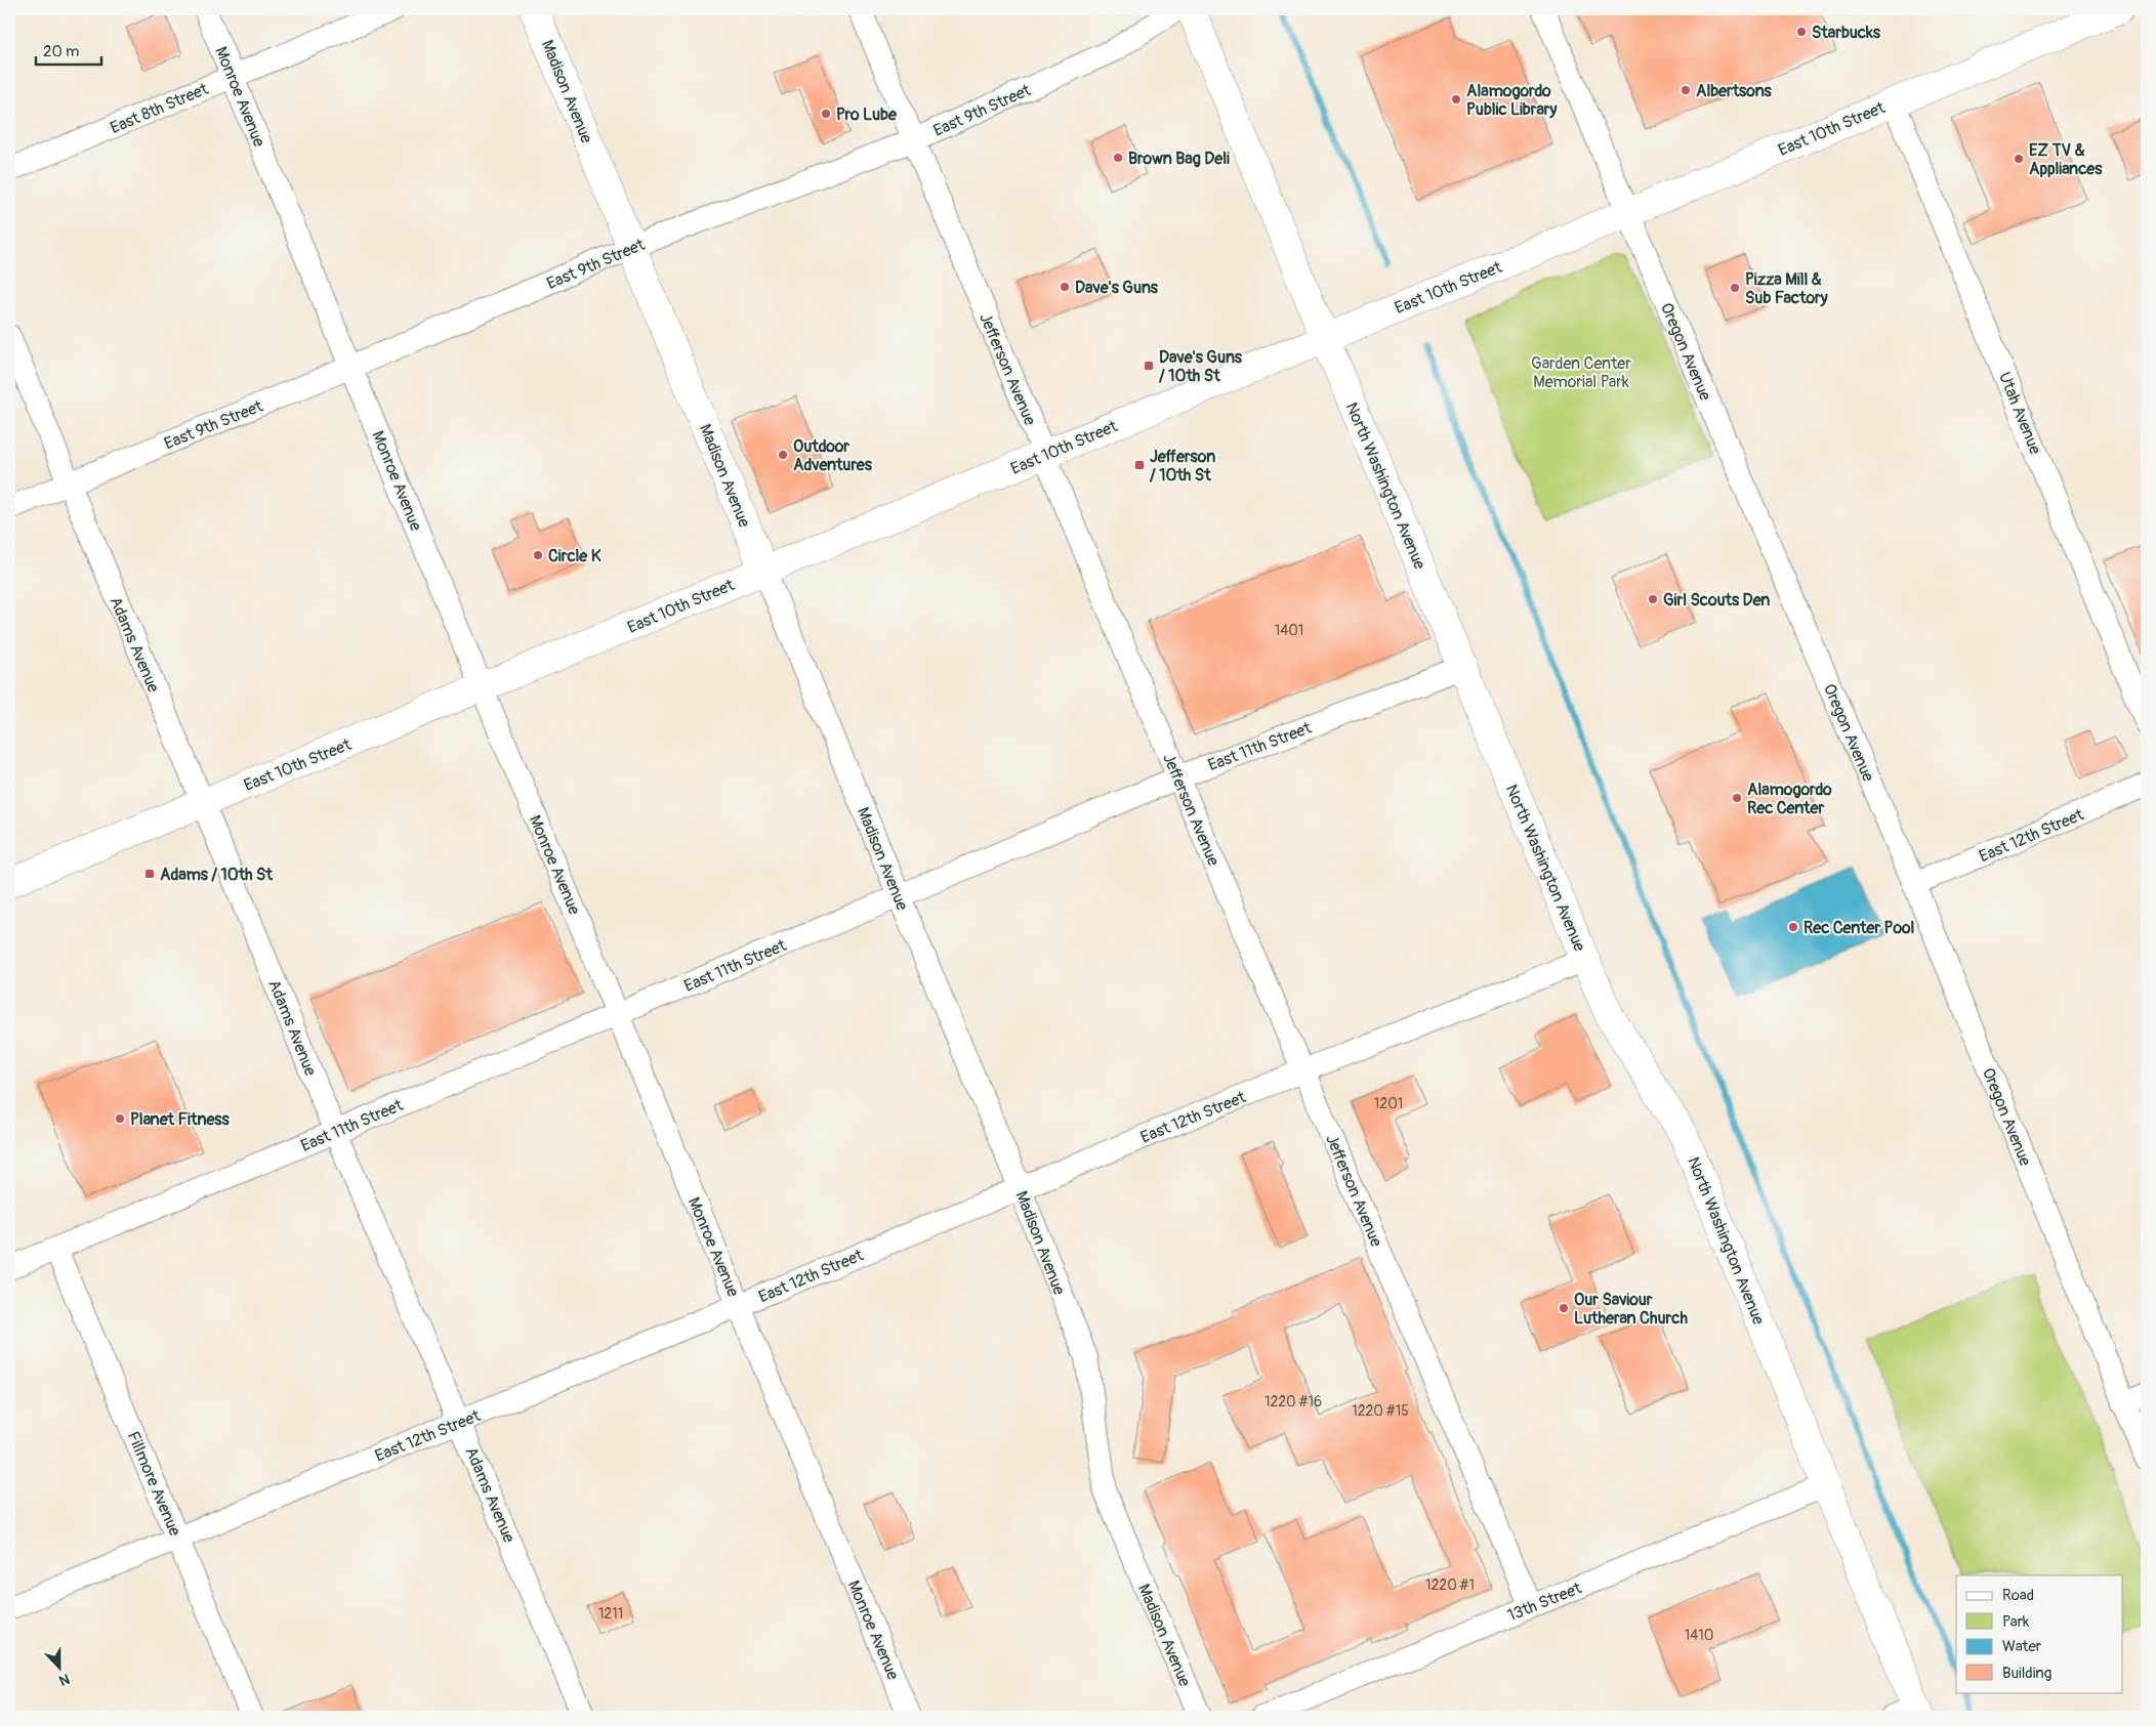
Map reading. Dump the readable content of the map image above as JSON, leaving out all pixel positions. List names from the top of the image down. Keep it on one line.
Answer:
{"streets":{"main road":["Madison Avenue","East 10th Street","North Washington Avenue"],"street":["Monroe Avenue","East 8th Street","East 9th Street","Oregon Avenue","Jefferson Avenue","Utah Avenue","Adams Avenue","East 11th Street","East 12th Street","Fillmore Avenue","13th Street"]},"crossings":[["Madison Avenue","East 9th Street"],["Madison Avenue","East 10th Street"],["Madison Avenue","East 11th Street"],["Madison Avenue","East 12th Street"],["Monroe Avenue","East 8th Street"],["Monroe Avenue","East 9th Street"],["Monroe Avenue","East 10th Street"],["Monroe Avenue","East 11th Street"],["Monroe Avenue","East 12th Street"],["East 9th Street","Jefferson Avenue"],["East 9th Street","Adams Avenue"],["East 10th Street","Oregon Avenue"],["East 10th Street","Jefferson Avenue"],["East 10th Street","Utah Avenue"],["East 10th Street","North Washington Avenue"],["East 10th Street","Adams Avenue"],["Oregon Avenue","East 12th Street"],["Jefferson Avenue","East 11th Street"],["Jefferson Avenue","East 12th Street"],["Jefferson Avenue","13th Street"],["North Washington Avenue","East 11th Street"],["North Washington Avenue","East 12th Street"],["North Washington Avenue","13th Street"],["Adams Avenue","East 11th Street"],["Adams Avenue","East 12th Street"],["East 11th Street","Fillmore Avenue"],["East 12th Street","Fillmore Avenue"]],"parks":["Garden Center Memorial Park"],"places":{"other":["Starbucks","Albertsons","Alamogordo Public Library","Pro Lube","Brown Bag Deli","EZ TV & Appliances","Dave's Guns","Pizza Mill & Sub Factory","Outdoor Adventures","Circle K","Girl Scouts Den","Alamogordo Rec Center","Rec Center Pool","Planet Fitness","Our Saviour Lutheran Church"],"transit":["Dave's Guns / 10th St","Jefferson / 10th St","Adams / 10th St"]},"house_numbers":["1401","1201","1220 #16","1220 #15","1220 #1","1211","1410"],"legend":["Road","Park","Water","Building"],"scale_bar":"20 m","north":"bottom"}
